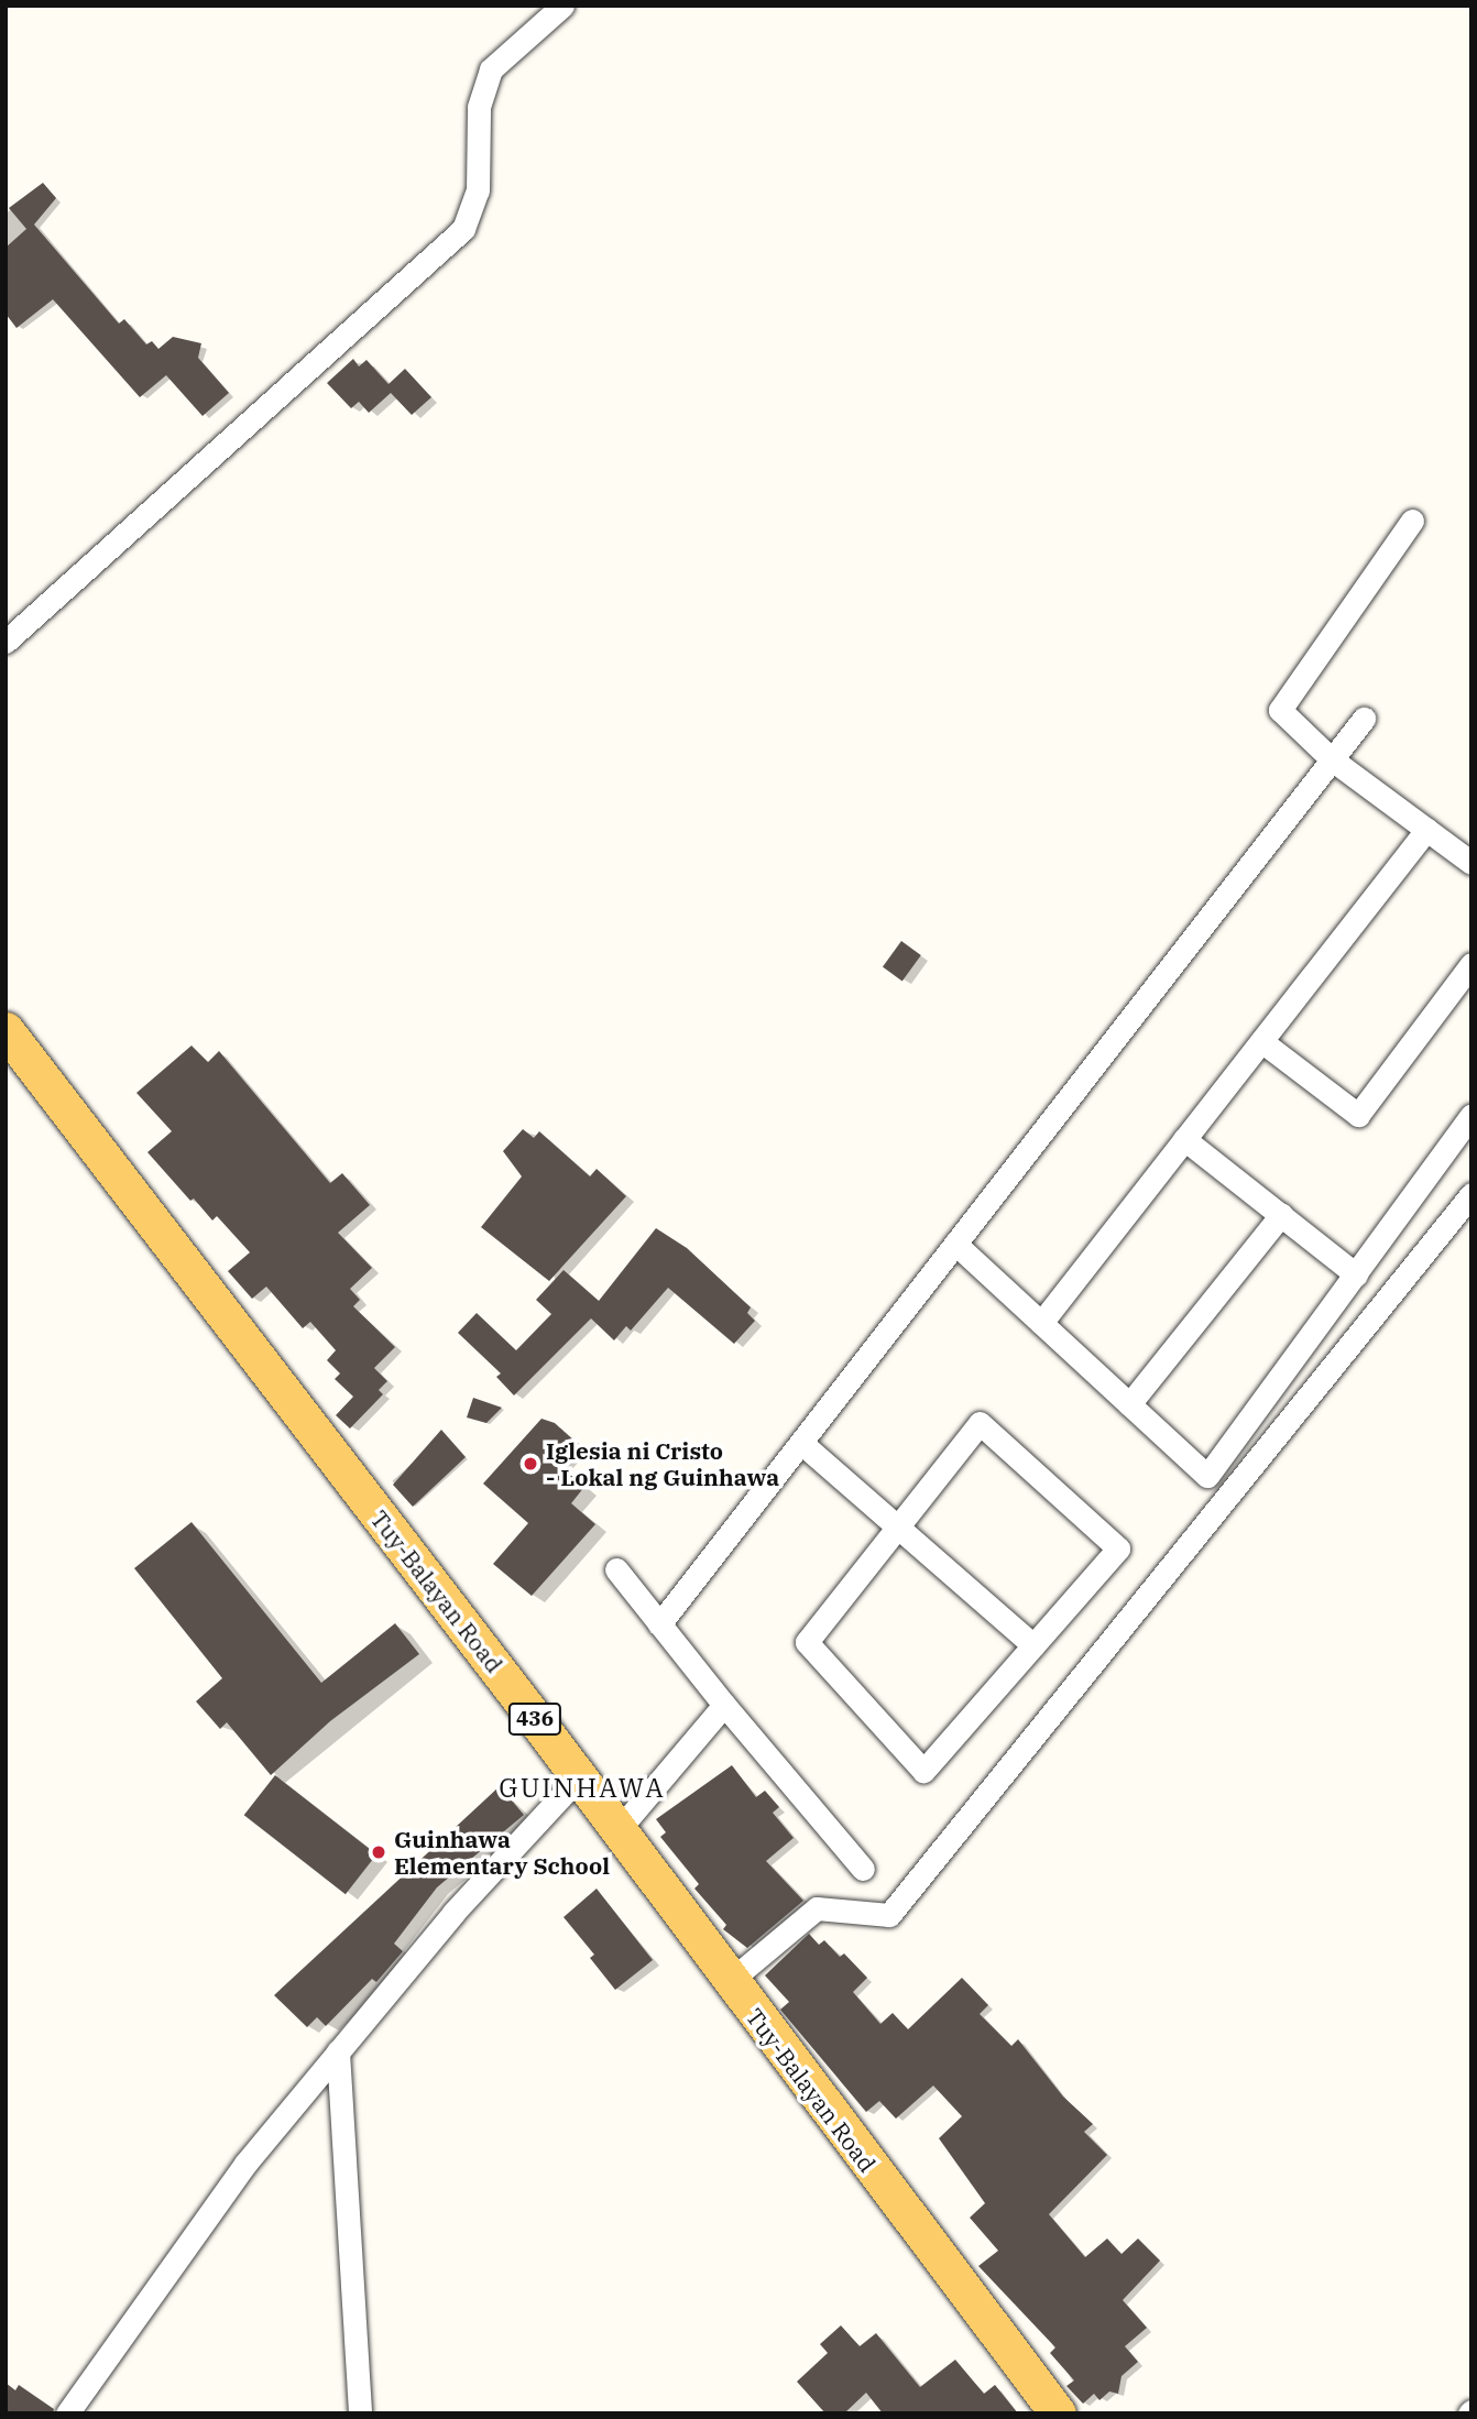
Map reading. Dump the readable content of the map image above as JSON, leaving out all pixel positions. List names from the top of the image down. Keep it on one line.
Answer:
{"streets":{"main road":["Tuy-Balayan Road","436"]},"districts":["GUINHAWA"],"places":["Iglesia ni Cristo - Lokal ng Guinhawa","Guinhawa Elementary School"]}
